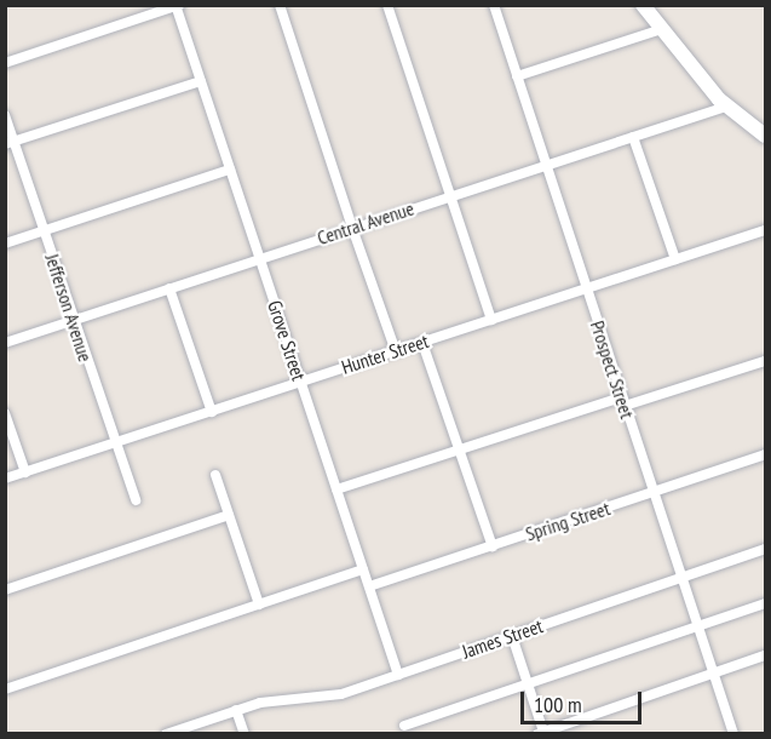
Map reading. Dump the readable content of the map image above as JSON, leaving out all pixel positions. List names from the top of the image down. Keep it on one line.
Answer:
{"streets":{"street":["Central Avenue","Jefferson Avenue","Grove Street","Hunter Street","Prospect Street","Spring Street","James Street"]},"crossings":[["Central Avenue","Jefferson Avenue"],["Central Avenue","Grove Street"],["Central Avenue","Prospect Street"],["Jefferson Avenue","Hunter Street"],["Grove Street","Hunter Street"],["Grove Street","Spring Street"],["Grove Street","James Street"],["Hunter Street","Prospect Street"],["Prospect Street","Spring Street"],["Prospect Street","James Street"]],"scale_bar":"100 m"}
